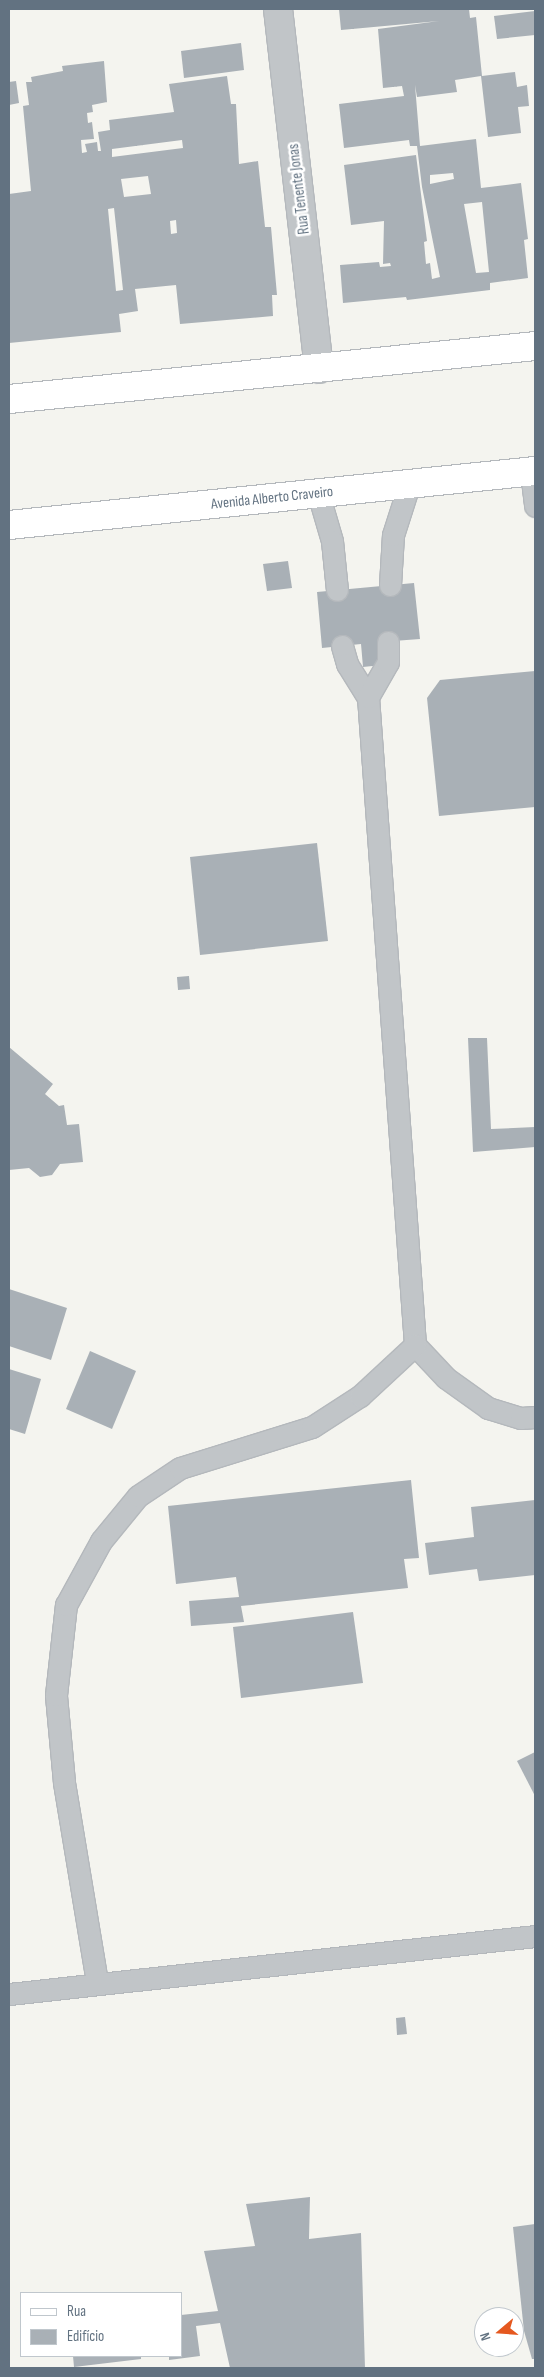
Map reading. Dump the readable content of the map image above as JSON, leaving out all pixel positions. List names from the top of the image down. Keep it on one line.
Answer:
{"streets":{"main road":["Avenida Alberto Craveiro"],"street":["Rua Tenente Jonas"]},"legend":["Rua","Edifício"],"north":"left"}
